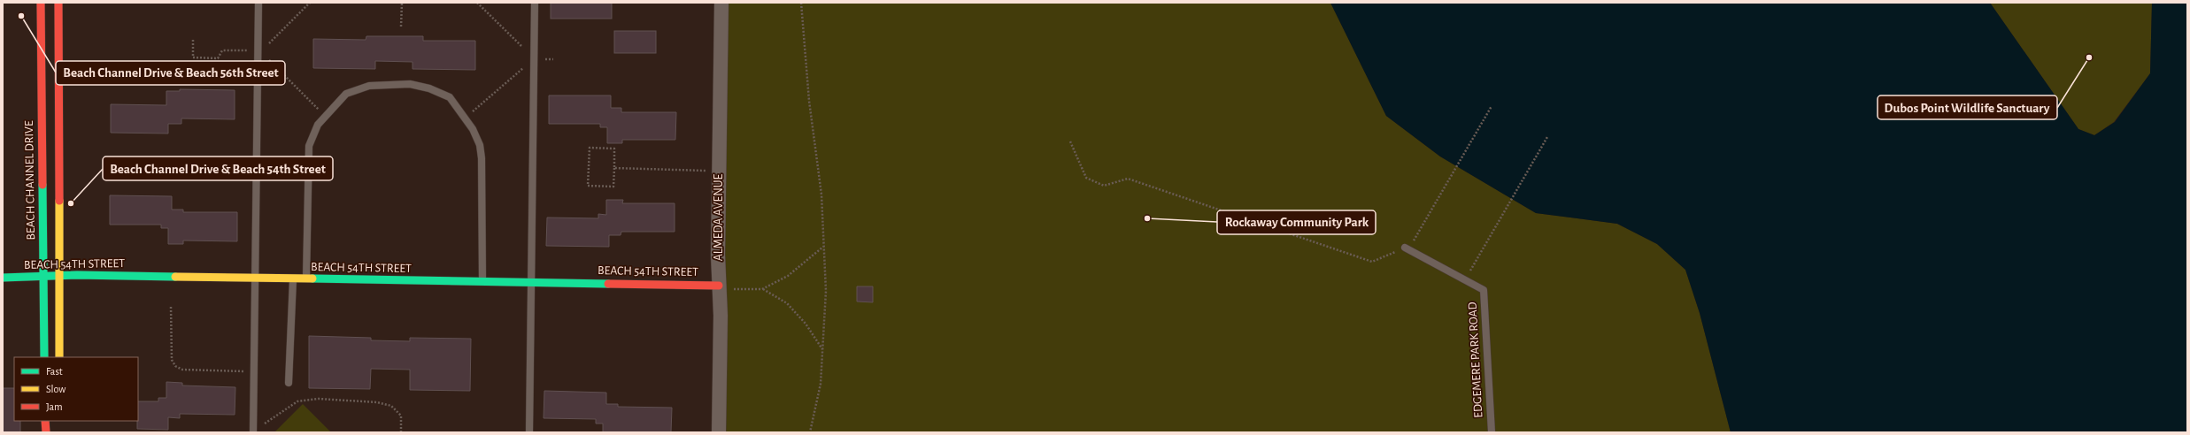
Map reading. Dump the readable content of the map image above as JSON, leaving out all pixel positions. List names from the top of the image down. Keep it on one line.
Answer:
{"streets":{"main road":["BEACH CHANNEL DRIVE","BEACH 54TH STREET"],"street":["ALMEDA AVENUE"],"lane":["EDGEMERE PARK ROAD"]},"crossings":[["BEACH CHANNEL DRIVE","BEACH 54TH STREET"],["ALMEDA AVENUE","BEACH 54TH STREET"]],"places":["Beach Channel Drive & Beach 56th Street","Dubos Point Wildlife Sanctuary","Beach Channel Drive & Beach 54th Street","Rockaway Community Park"],"legend":["Fast","Slow","Jam"]}
